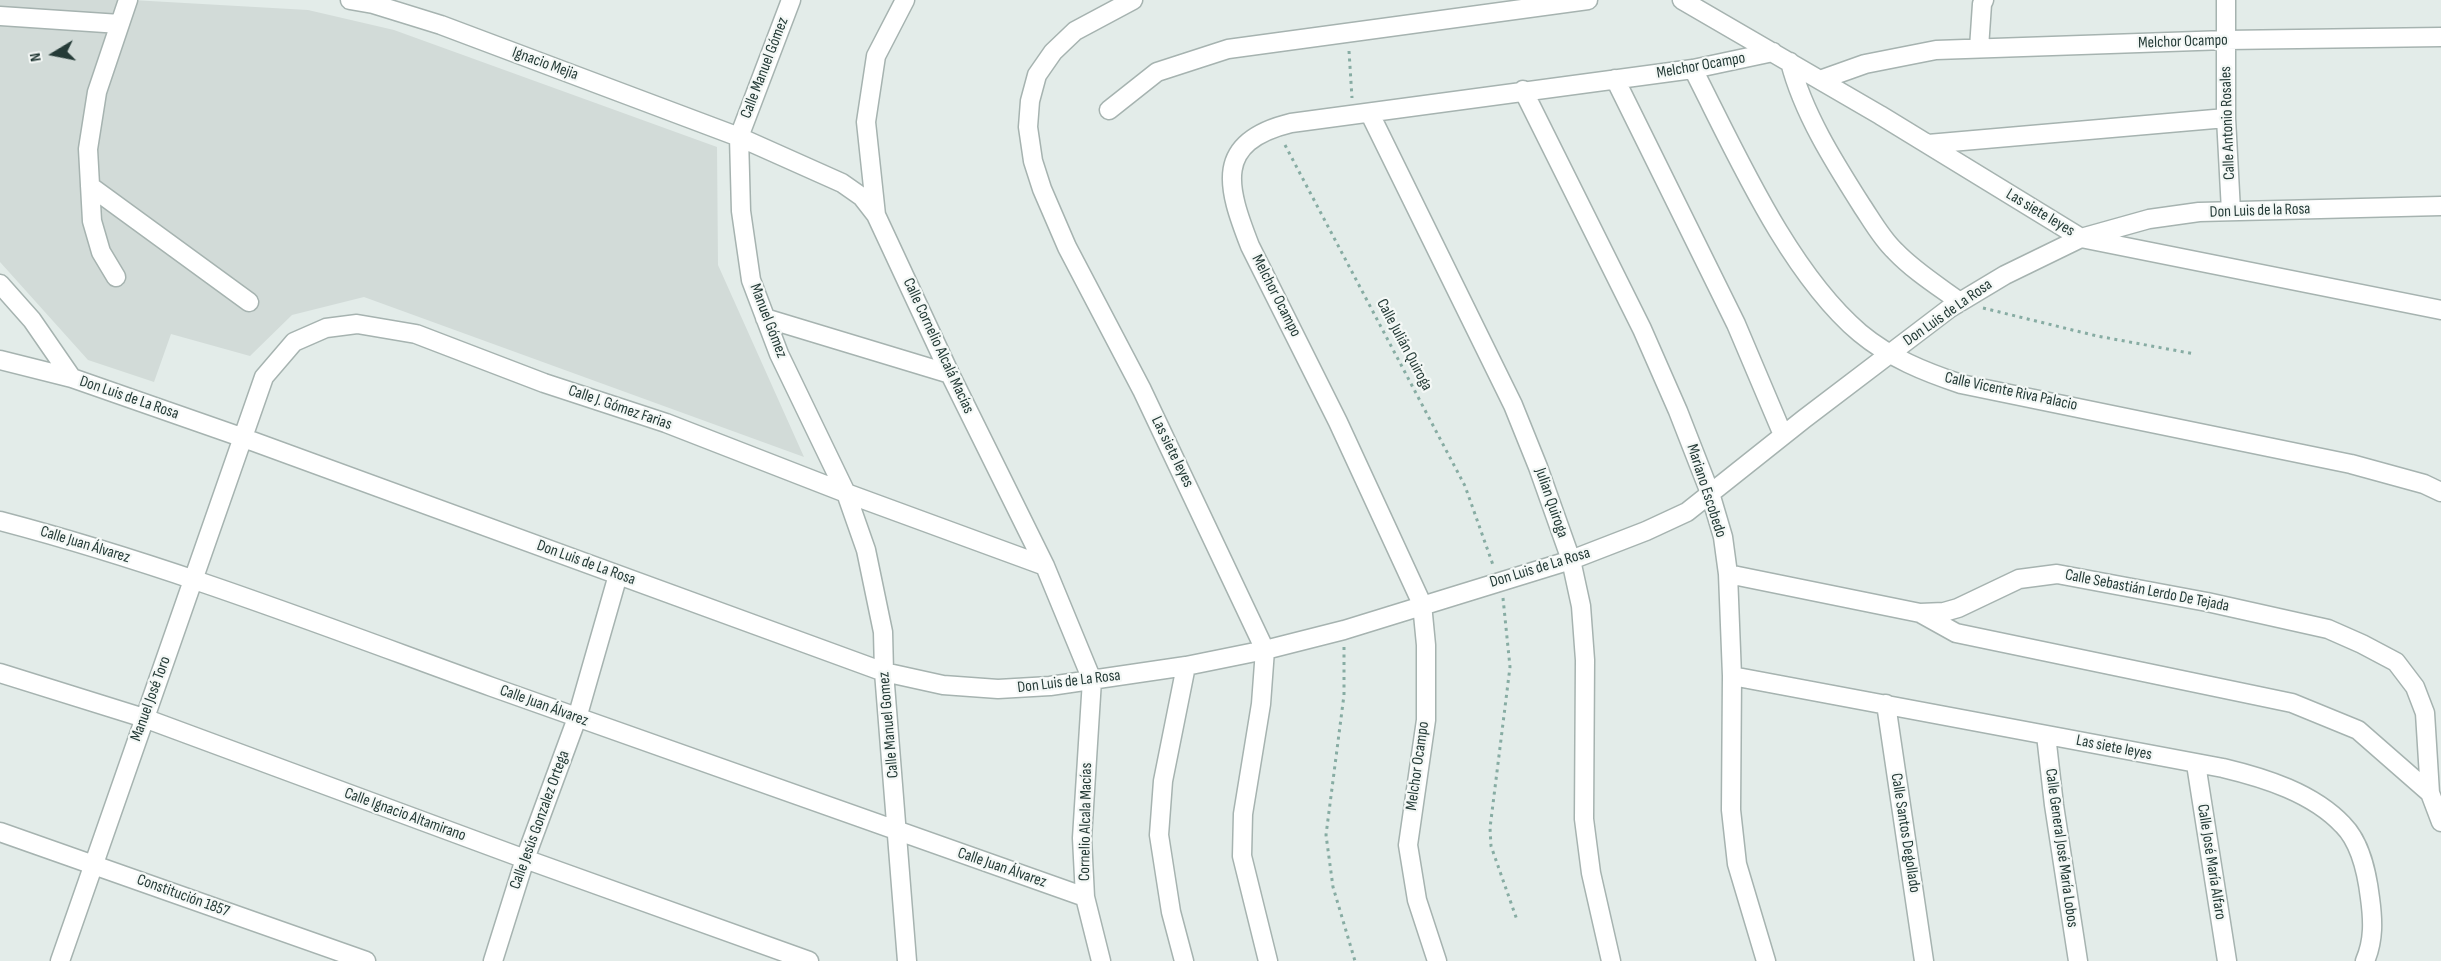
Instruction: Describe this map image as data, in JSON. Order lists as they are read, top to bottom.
{
  "streets": {
    "street": [
      "Melchor Ocampo",
      "Ignacio Mejia",
      "Calle Manuel Gómez",
      "Calle Antonio Rosales",
      "Don Luis de la Rosa",
      "Las siete leyes",
      "Don Luis de La Rosa",
      "Manuel Gómez",
      "Calle Cornelio Alcalá Macías",
      "Calle Vicente Riva Palacio",
      "Calle J. Gómez Farias",
      "Mariano Escobedo",
      "Julian Quiroga",
      "Calle Juan Álvarez",
      "Calle Sebastián Lerdo De Tejada",
      "Manuel José Toro",
      "Calle Manuel Gomez",
      "Calle Ignacio Altamirano",
      "Calle Jesús Gonzalez Ortega",
      "Cornelio Alcala Macías",
      "Calle Santos Degollado",
      "Calle General José María Lobos",
      "Calle José María Alfaro",
      "Constitución 1857"
    ],
    "path": ["Calle Julián Quiroga"]
  },
  "crossings": [
    ["Melchor Ocampo", "Calle Antonio Rosales"],
    ["Melchor Ocampo", "Las siete leyes"],
    ["Melchor Ocampo", "Don Luis de La Rosa"],
    ["Melchor Ocampo", "Calle Julián Quiroga"],
    ["Melchor Ocampo", "Calle Vicente Riva Palacio"],
    ["Melchor Ocampo", "Mariano Escobedo"],
    ["Melchor Ocampo", "Julian Quiroga"],
    ["Ignacio Mejia", "Calle Manuel Gómez"],
    ["Ignacio Mejia", "Manuel Gómez"],
    ["Ignacio Mejia", "Calle Cornelio Alcalá Macías"],
    ["Calle Manuel Gómez", "Manuel Gómez"],
    ["Calle Antonio Rosales", "Don Luis de la Rosa"],
    ["Don Luis de la Rosa", "Las siete leyes"],
    ["Don Luis de la Rosa", "Don Luis de La Rosa"],
    ["Las siete leyes", "Don Luis de La Rosa"],
    ["Las siete leyes", "Mariano Escobedo"],
    ["Las siete leyes", "Calle Santos Degollado"],
    ["Las siete leyes", "Calle General José María Lobos"],
    ["Las siete leyes", "Calle José María Alfaro"],
    ["Don Luis de La Rosa", "Calle Julián Quiroga"],
    ["Don Luis de La Rosa", "Calle Cornelio Alcalá Macías"],
    ["Don Luis de La Rosa", "Calle Vicente Riva Palacio"],
    ["Don Luis de La Rosa", "Calle J. Gómez Farias"],
    ["Don Luis de La Rosa", "Mariano Escobedo"],
    ["Don Luis de La Rosa", "Julian Quiroga"],
    ["Don Luis de La Rosa", "Manuel José Toro"],
    ["Don Luis de La Rosa", "Calle Manuel Gomez"],
    ["Don Luis de La Rosa", "Calle Jesús Gonzalez Ortega"],
    ["Don Luis de La Rosa", "Cornelio Alcala Macías"],
    ["Manuel Gómez", "Calle J. Gómez Farias"],
    ["Manuel Gómez", "Calle Manuel Gomez"],
    ["Calle Cornelio Alcalá Macías", "Calle J. Gómez Farias"],
    ["Calle Cornelio Alcalá Macías", "Cornelio Alcala Macías"],
    ["Calle J. Gómez Farias", "Manuel José Toro"],
    ["Calle J. Gómez Farias", "Calle Manuel Gomez"],
    ["Mariano Escobedo", "Calle Sebastián Lerdo De Tejada"],
    ["Calle Juan Álvarez", "Manuel José Toro"],
    ["Calle Juan Álvarez", "Calle Manuel Gomez"],
    ["Calle Juan Álvarez", "Calle Jesús Gonzalez Ortega"],
    ["Calle Juan Álvarez", "Cornelio Alcala Macías"],
    ["Manuel José Toro", "Calle Ignacio Altamirano"],
    ["Manuel José Toro", "Constitución 1857"],
    ["Calle Ignacio Altamirano", "Calle Jesús Gonzalez Ortega"]
  ],
  "north": "left"
}
